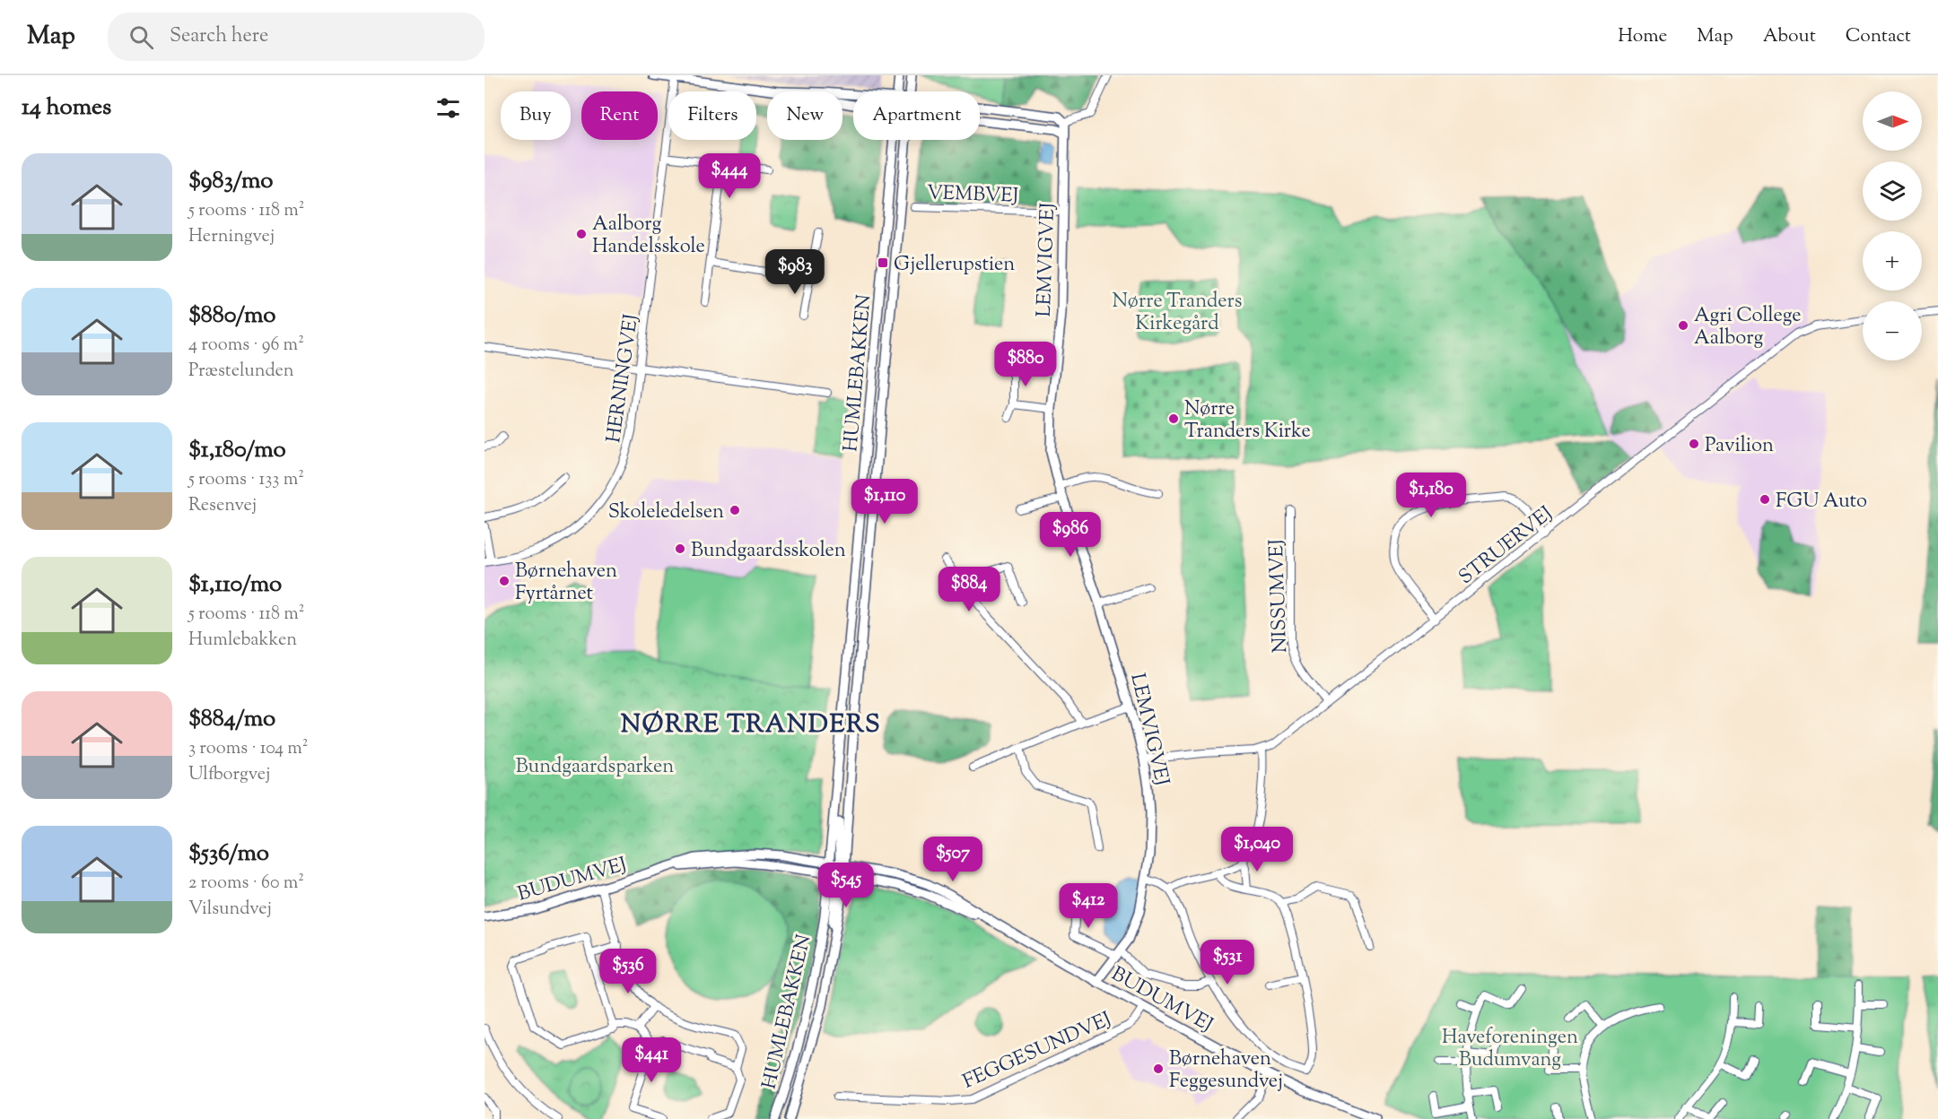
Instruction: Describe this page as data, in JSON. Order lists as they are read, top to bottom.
{
  "streets": {
    "street": [
      "VEMBVEJ",
      "LEMVIGVEJ",
      "HUMLEBAKKEN",
      "HERNINGVEJ",
      "STRUERVEJ",
      "NISSUMVEJ",
      "BUDUMVEJ",
      "FEGGESUNDVEJ"
    ]
  },
  "crossings": [
    ["VEMBVEJ", "LEMVIGVEJ"],
    ["LEMVIGVEJ", "STRUERVEJ"],
    ["LEMVIGVEJ", "BUDUMVEJ"],
    ["HUMLEBAKKEN", "BUDUMVEJ"],
    ["STRUERVEJ", "NISSUMVEJ"],
    ["BUDUMVEJ", "FEGGESUNDVEJ"]
  ],
  "districts": ["NØRRE TRANDERS"],
  "parks": ["Nørre Tranders Kirkegård", "Bundgaardsparken", "Haveforeningen Budumvang"],
  "places": {
    "other": [
      "Aalborg Handelsskole",
      "Agri College Aalborg",
      "Nørre Tranders Kirke",
      "Pavilion",
      "FGU Auto",
      "Skoleledelsen",
      "Bundgaardsskolen",
      "Børnehaven Fyrtårnet",
      "Børnehaven Feggesundvej"
    ],
    "transit": ["Gjellerupstien"]
  },
  "north": "right",
  "page": {
    "header": "Map",
    "search": "Search here",
    "nav": [
      "Home",
      "Map",
      "About",
      "Contact"
    ],
    "heading": "14 homes",
    "map_buttons": ["+", "−"],
    "chip": [
      "Buy",
      "Rent",
      "Filters",
      "New",
      "Apartment"
    ],
    "list": [
      {
        "name": "$983/mo",
        "note": "5 rooms · 118 m² · Herningvej"
      },
      {
        "name": "$880/mo",
        "note": "4 rooms · 96 m² · Præstelunden"
      },
      {
        "name": "$1,180/mo",
        "note": "5 rooms · 133 m² · Resenvej"
      },
      {
        "name": "$1,110/mo",
        "note": "5 rooms · 118 m² · Humlebakken"
      },
      {
        "name": "$884/mo",
        "note": "3 rooms · 104 m² · Ulfborgvej"
      },
      {
        "name": "$536/mo",
        "note": "2 rooms · 60 m² · Vilsundvej"
      }
    ],
    "price": [
      "$444",
      "$983",
      "$880",
      "$1,180",
      "$1,110",
      "$986",
      "$884",
      "$1,040",
      "$507",
      "$545",
      "$412",
      "$531",
      "$536",
      "$441"
    ]
  }
}
